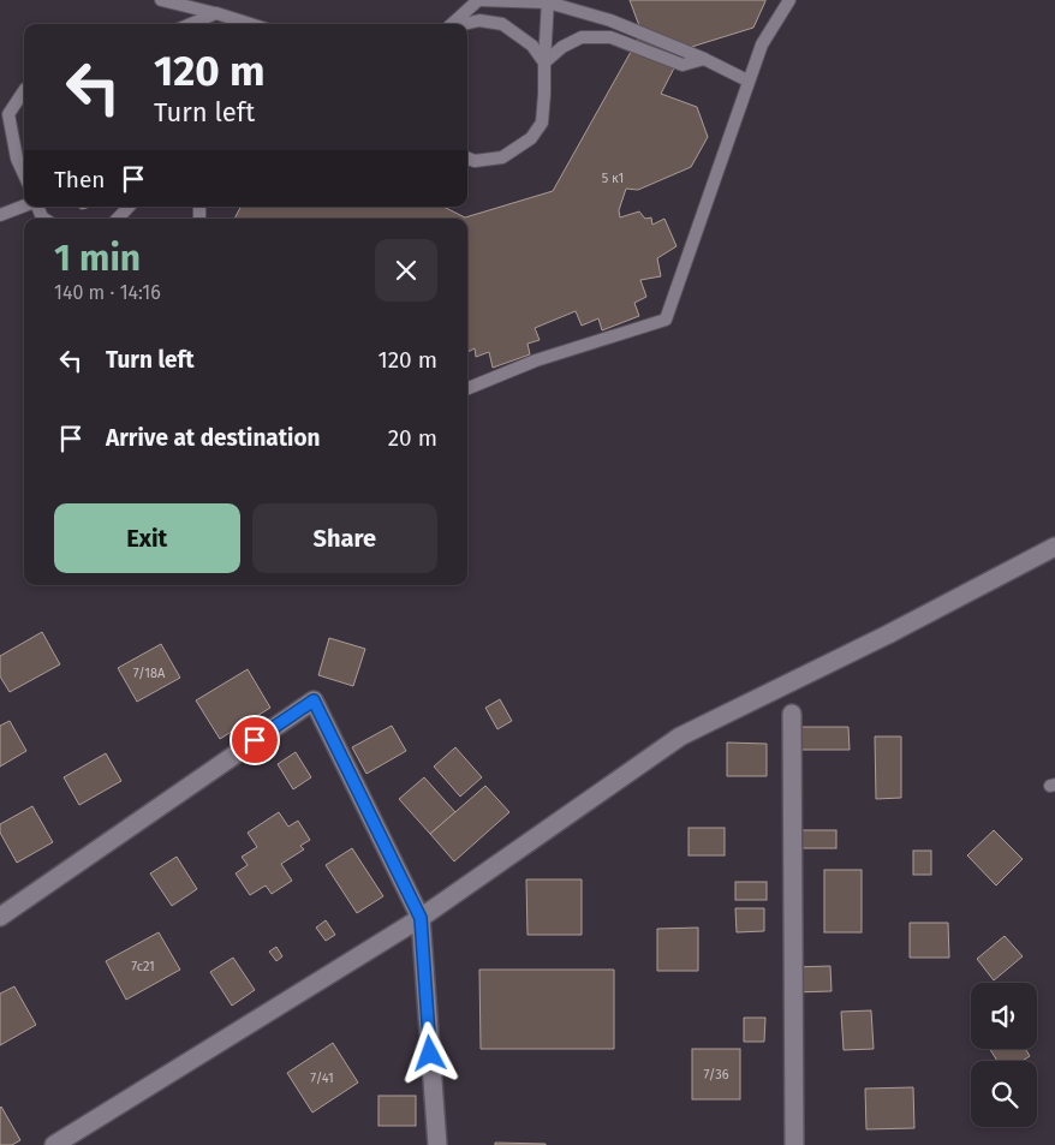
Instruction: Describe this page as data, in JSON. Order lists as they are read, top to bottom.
{
  "house_numbers": [
    "5 к1",
    "7/18А",
    "7с21",
    "7/36",
    "7/41"
  ],
  "page": {
    "turn": ["120 m", "Turn left"],
    "then": "Then",
    "heading": ["1 min", "140 m · 14:16"],
    "list": [
      {
        "name": "Turn left",
        "value": "120 m"
      },
      {
        "name": "Arrive at destination",
        "value": "20 m"
      }
    ],
    "buttons": ["Exit", "Share"]
  }
}
